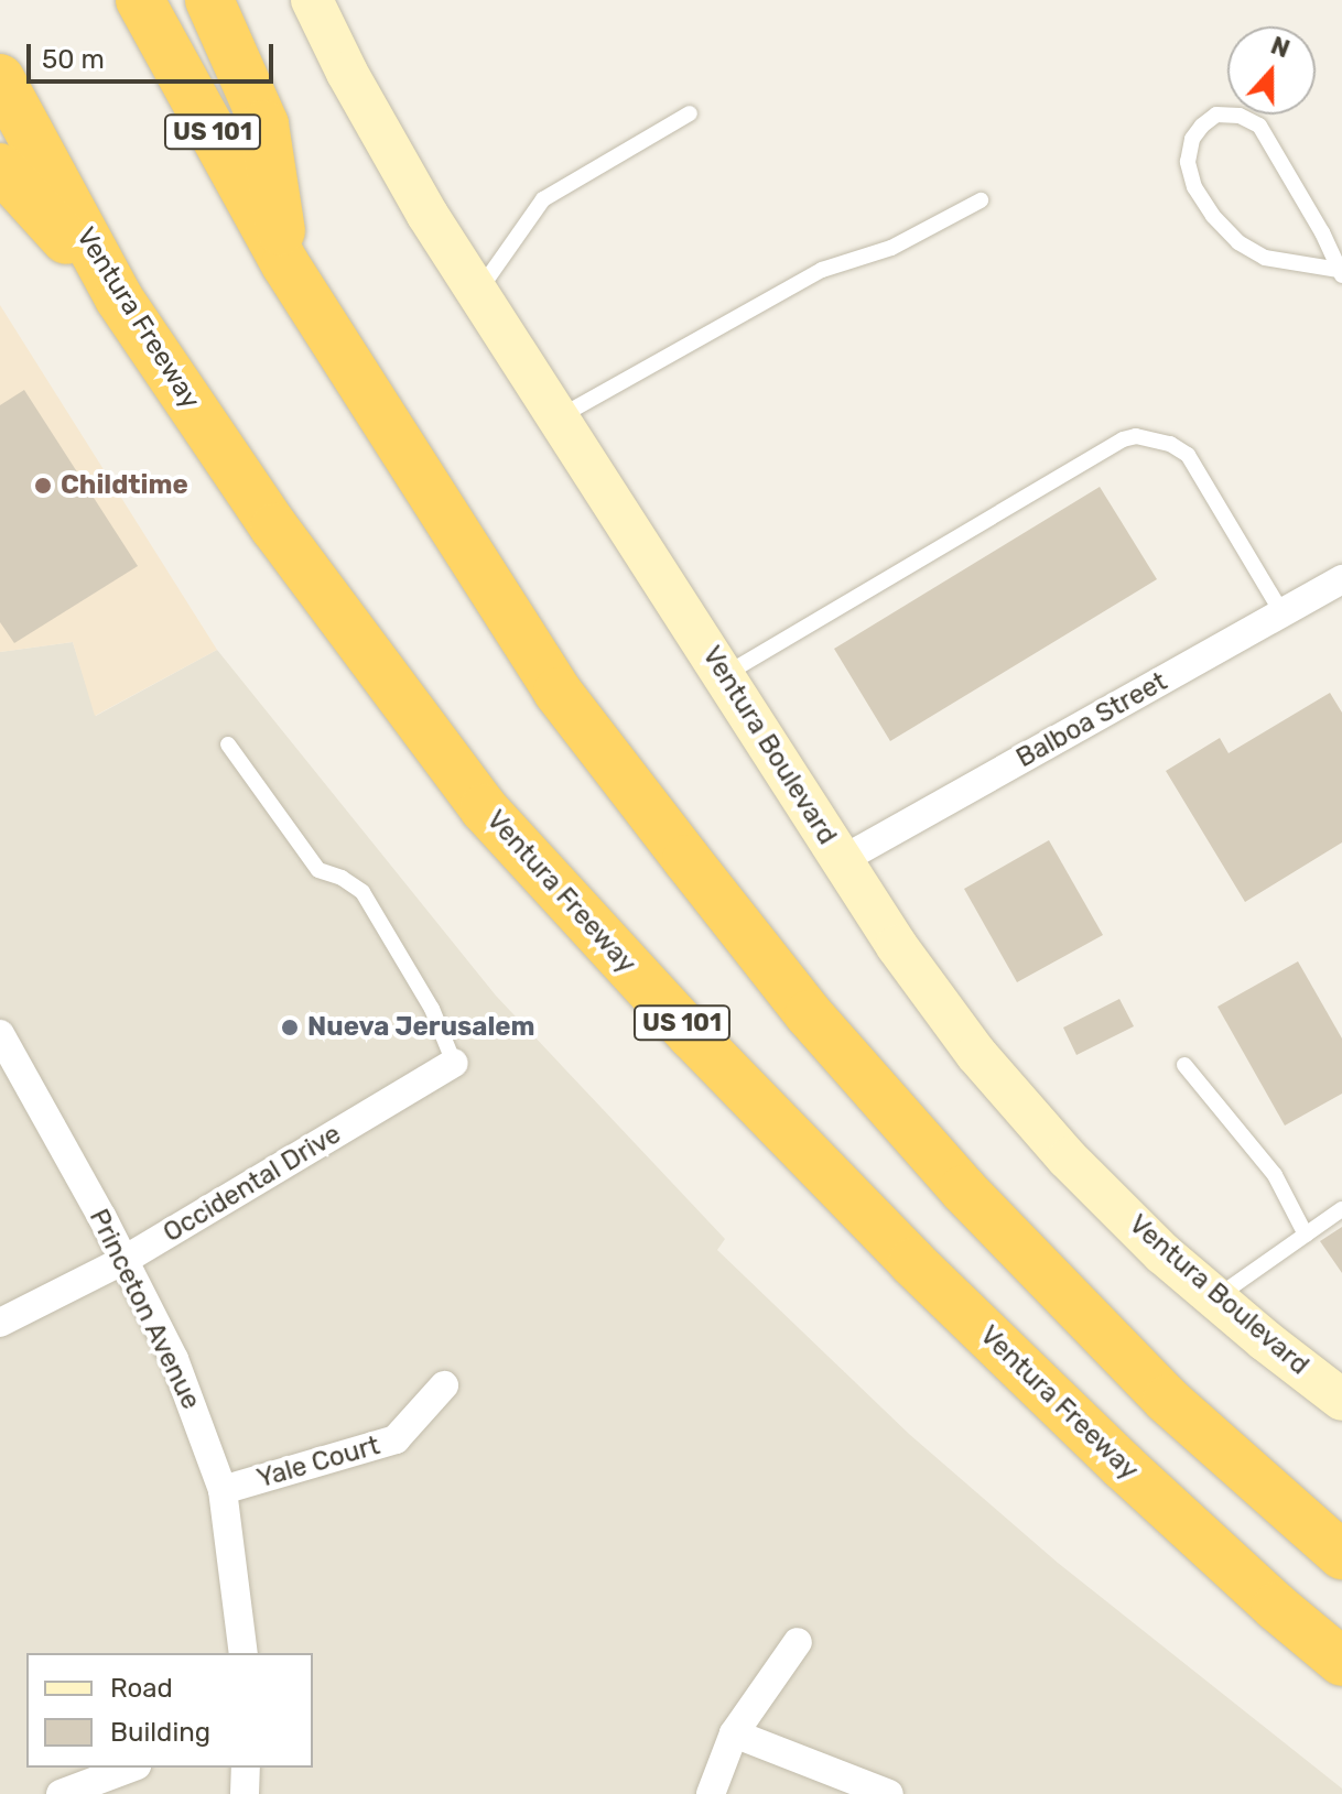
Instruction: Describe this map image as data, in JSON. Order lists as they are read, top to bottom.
{
  "streets": {
    "highway": ["US 101", "Ventura Freeway"],
    "street": [
      "Balboa Street",
      "Ventura Boulevard",
      "Occidental Drive",
      "Princeton Avenue",
      "Yale Court"
    ]
  },
  "crossings": [
    ["Balboa Street", "Ventura Boulevard"],
    ["Occidental Drive", "Princeton Avenue"],
    ["Princeton Avenue", "Yale Court"]
  ],
  "places": ["Childtime", "Nueva Jerusalem"],
  "legend": ["Road", "Building"],
  "scale_bar": "50 m",
  "north": "top"
}
